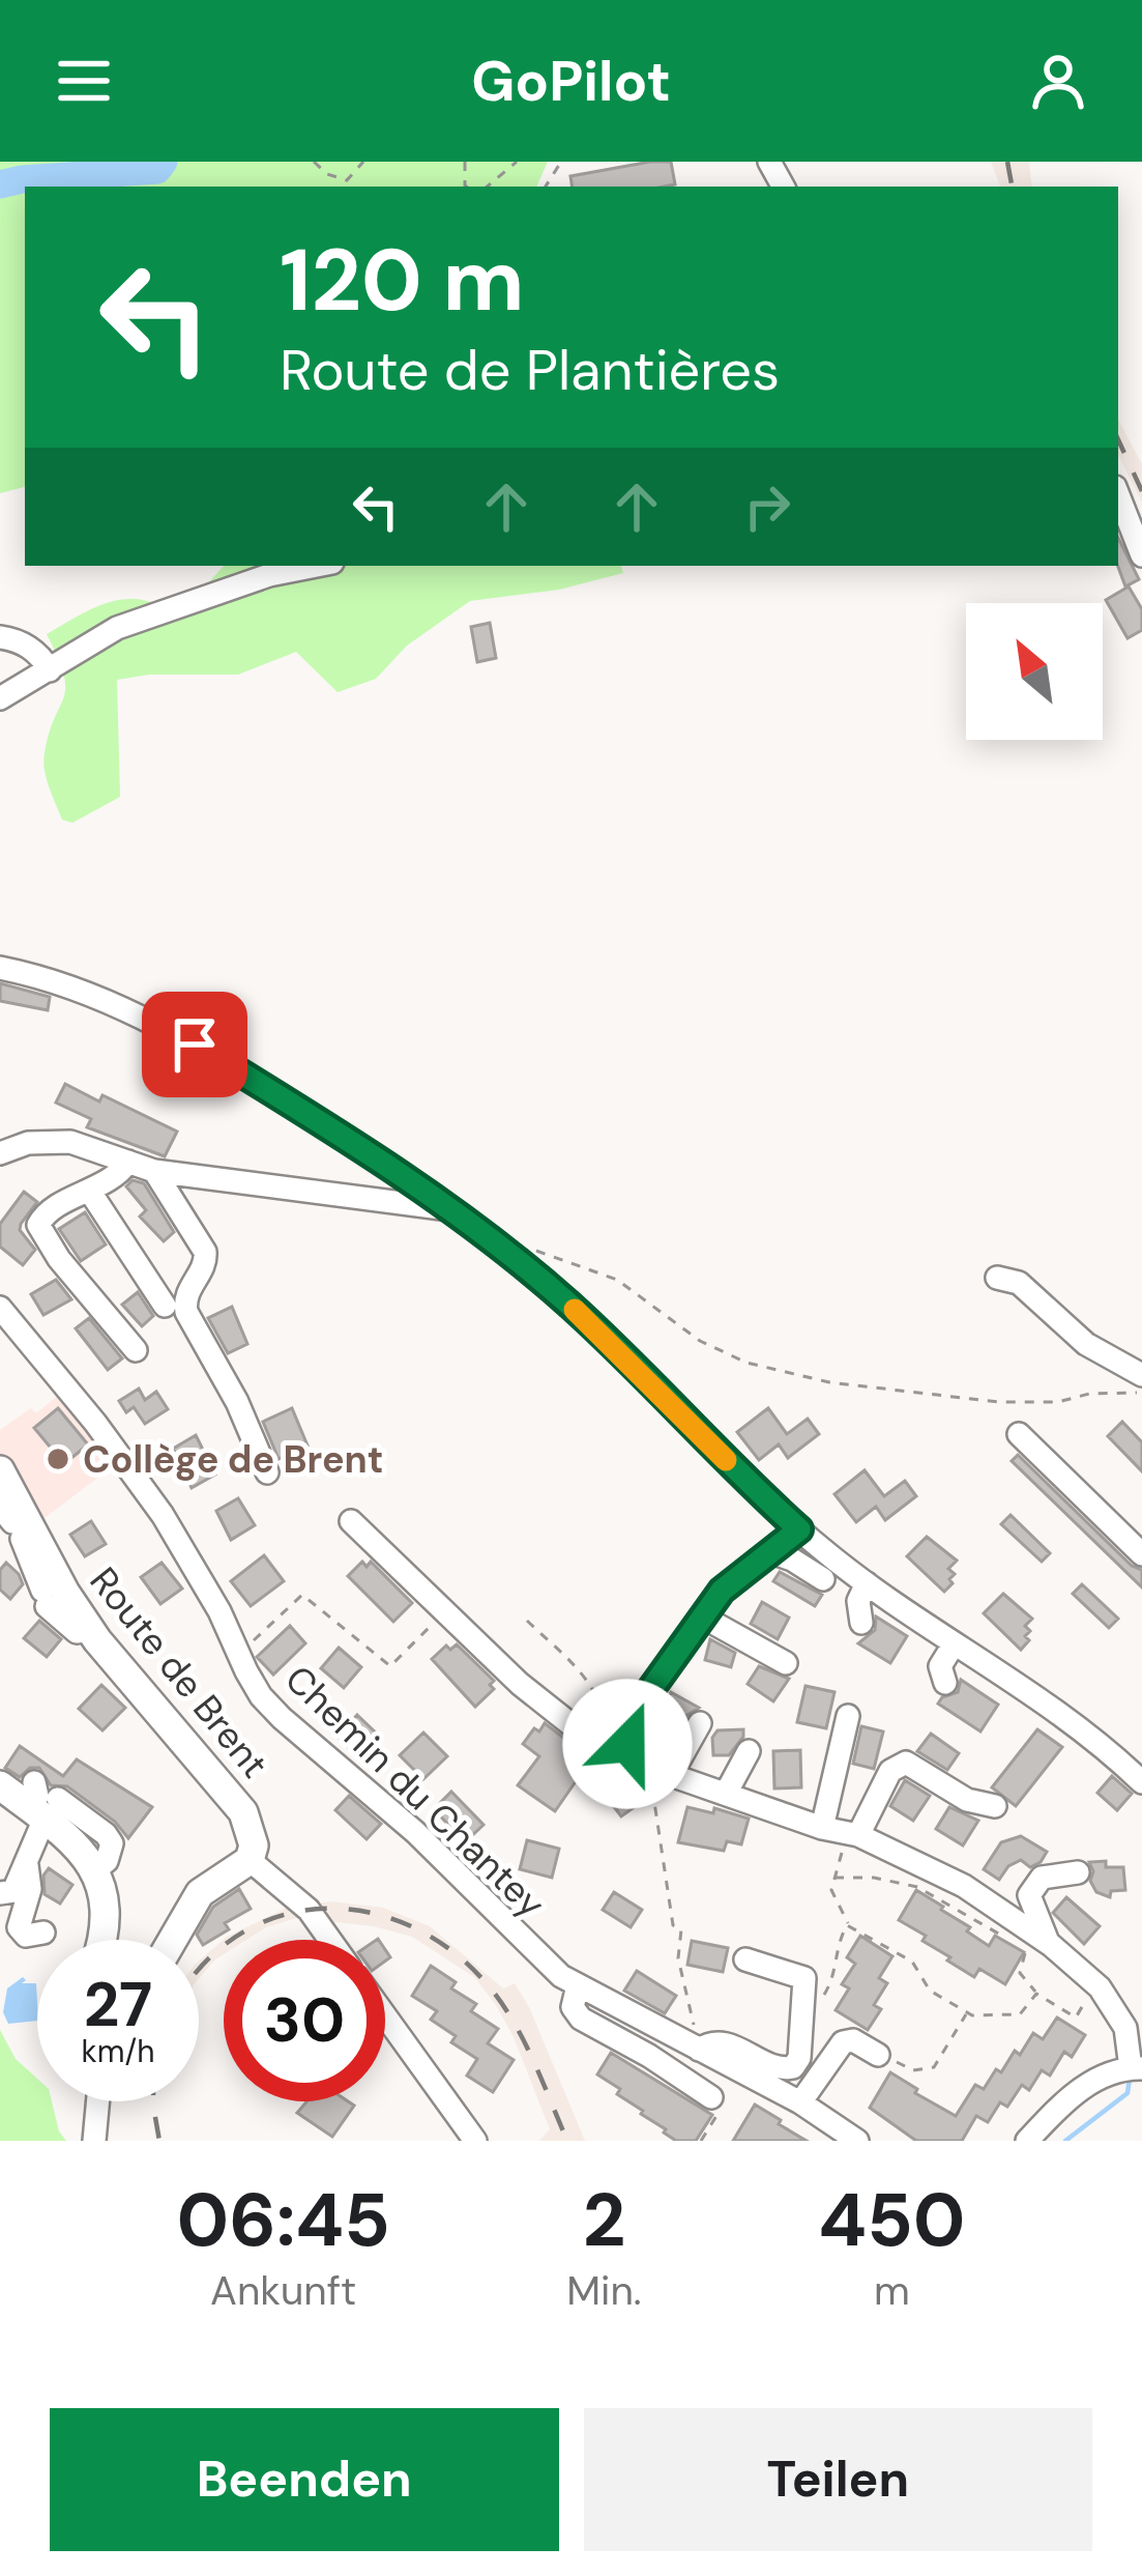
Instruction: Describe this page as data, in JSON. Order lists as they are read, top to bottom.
{
  "streets": {
    "main road": ["Route de Brent"],
    "street": ["Chemin du Chantey"]
  },
  "places": ["Collège de Brent"],
  "north": "top left",
  "page": {
    "header": "GoPilot",
    "turn": ["120 m", "Route de Plantières"],
    "speed": "27 km/h",
    "limit": "30",
    "eta": [
      "06:45",
      "Ankunft",
      "2",
      "Min.",
      "450",
      "m"
    ],
    "buttons": ["Beenden", "Teilen"]
  }
}
